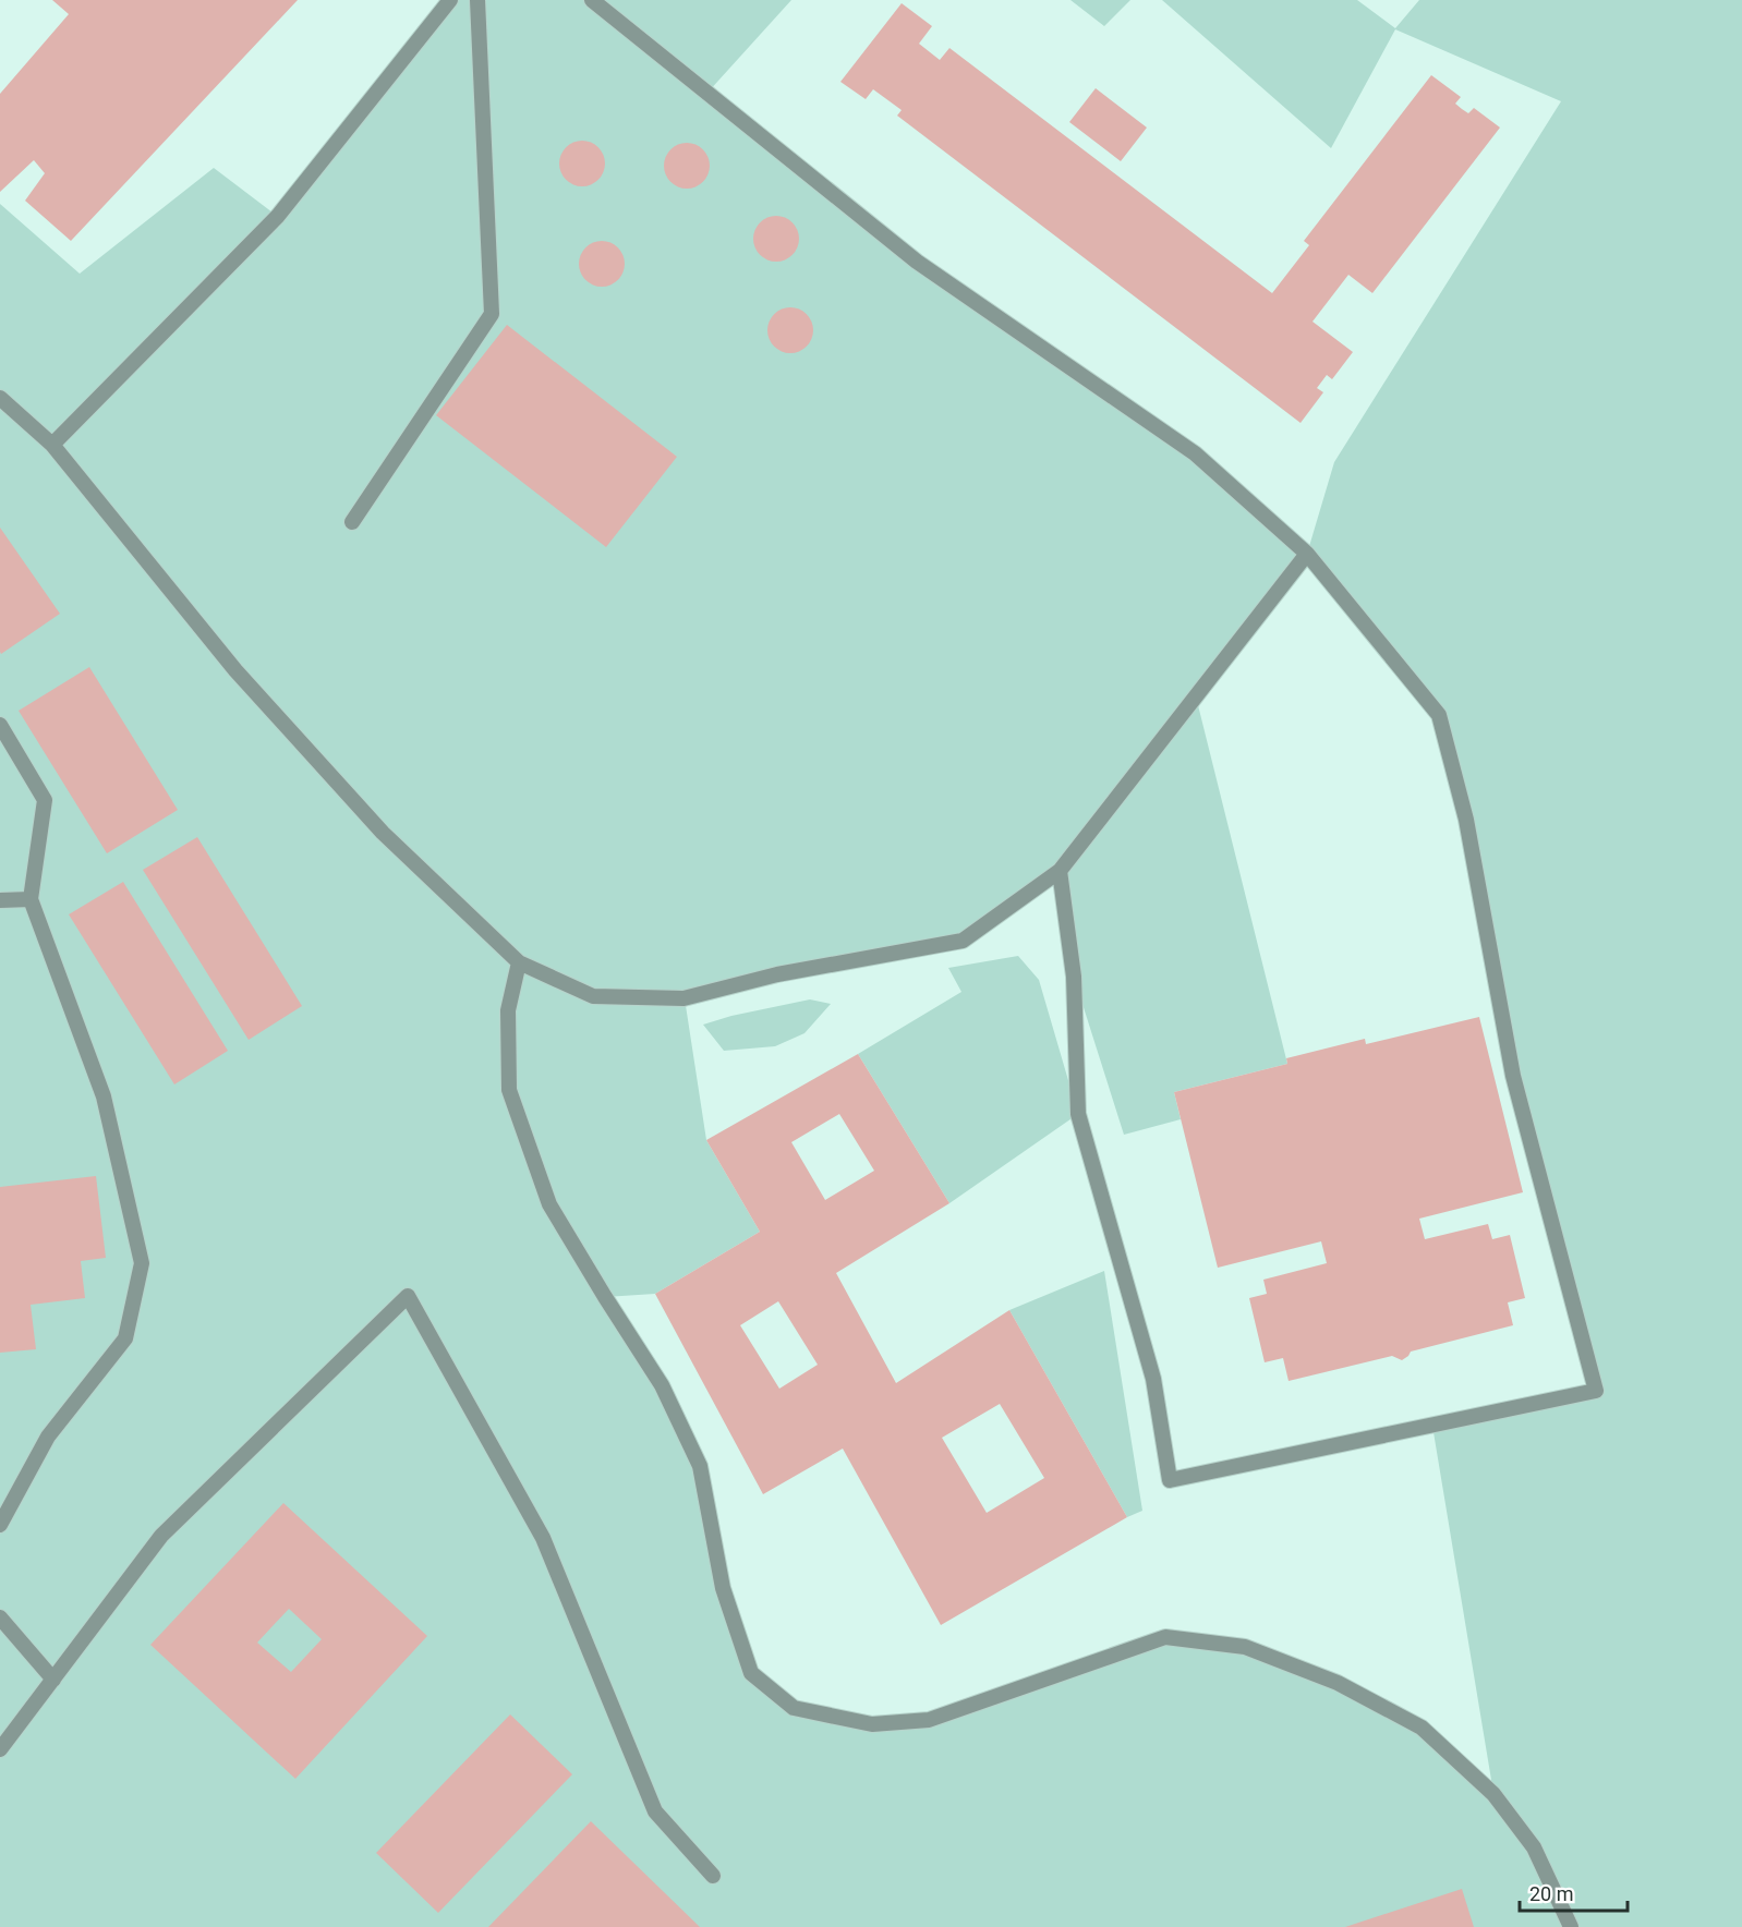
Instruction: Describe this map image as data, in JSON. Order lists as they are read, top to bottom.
{
  "scale_bar": "20 m"
}
